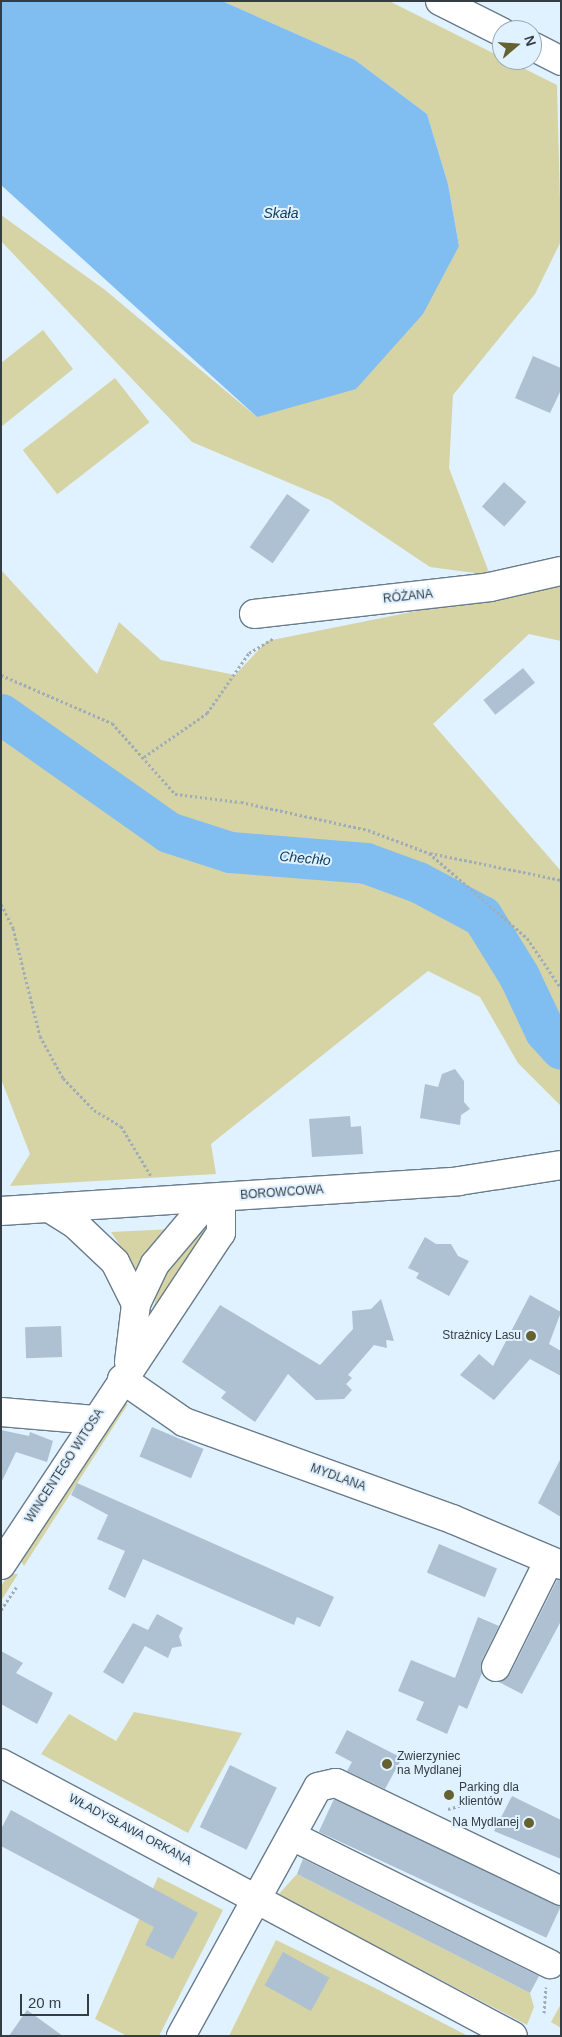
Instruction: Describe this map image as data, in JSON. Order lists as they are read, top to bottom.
{
  "streets": {
    "street": [
      "RÓŻANA",
      "BOROWCOWA",
      "WINCENTEGO WITOSA",
      "MYDLANA",
      "WŁADYSŁAWA ORKANA"
    ]
  },
  "crossings": [
    ["BOROWCOWA", "WINCENTEGO WITOSA"],
    ["WINCENTEGO WITOSA", "MYDLANA"]
  ],
  "water": ["Skała", "Chechło"],
  "places": [
    "Strażnicy Lasu",
    "Zwierzyniec na Mydlanej",
    "Parking dla klientów",
    "Na Mydlanej"
  ],
  "scale_bar": "20 m",
  "north": "right"
}
